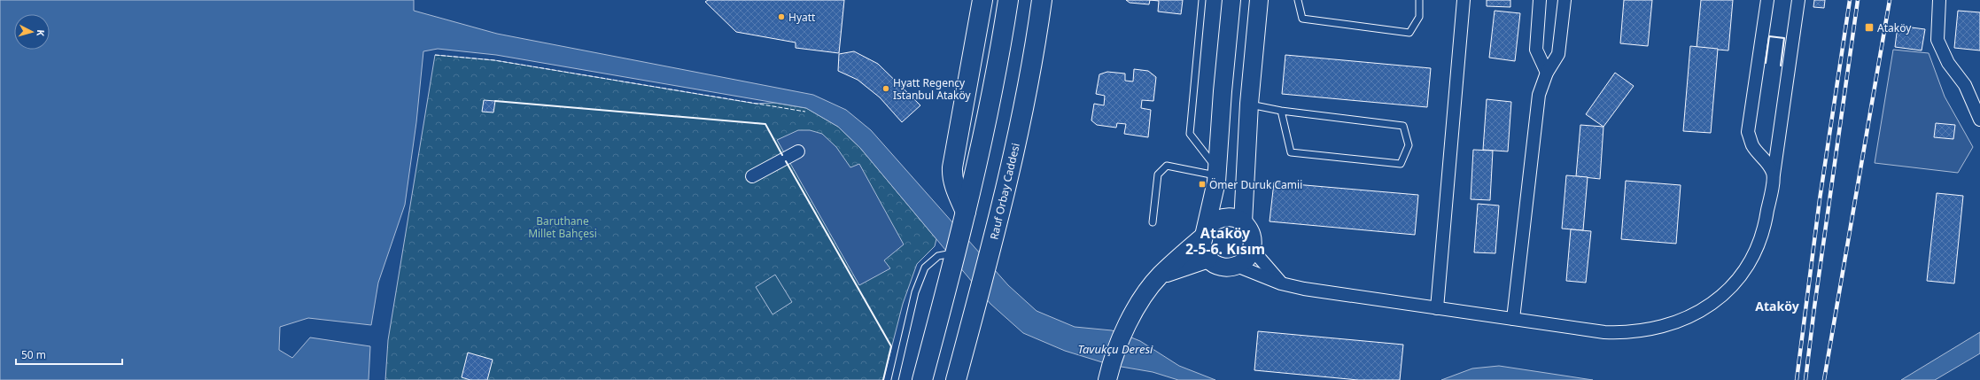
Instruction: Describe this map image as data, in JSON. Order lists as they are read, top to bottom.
{
  "streets": {
    "highway": ["Rauf Orbay Caddesi"]
  },
  "districts": ["Ataköy 2-5-6. Kısım", "Ataköy"],
  "water": ["Tavukçu Deresi"],
  "parks": ["Baruthane Millet Bahçesi"],
  "places": {
    "other": ["Hyatt", "Hyatt Regency Istanbul Ataköy"],
    "transit": ["Ataköy", "Ömer Duruk Camii"]
  },
  "scale_bar": "50 m",
  "north": "right"
}
